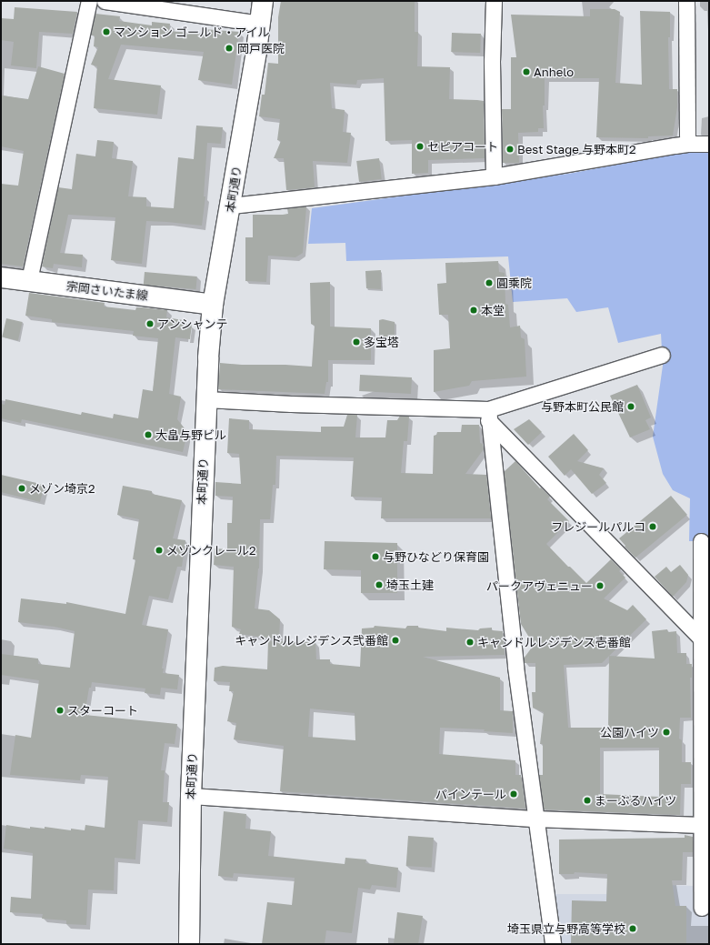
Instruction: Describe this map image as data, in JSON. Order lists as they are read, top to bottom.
{
  "streets": {
    "main road": ["本町通り", "宗岡さいたま線"]
  },
  "crossings": [
    ["本町通り", "宗岡さいたま線"]
  ],
  "places": [
    "マンション ゴールド・アイル",
    "岡戸医院",
    "Anhelo",
    "セピアコート",
    "Best Stage 与野本町2",
    "圓乘院",
    "本堂",
    "アンシャンテ",
    "多宝塔",
    "与野本町公民館",
    "大畠与野ビル",
    "メゾン埼京2",
    "フレジールパルコ",
    "メゾンクレール2",
    "与野ひなどり保育園",
    "埼玉土建",
    "パークアヴェニュー",
    "キャンドルレジデンス弐番館",
    "キャンドルレジデンス壱番館",
    "スターコート",
    "公園ハイツ",
    "パインテール",
    "まーぶるハイツ",
    "埼玉県立与野高等学校"
  ]
}
